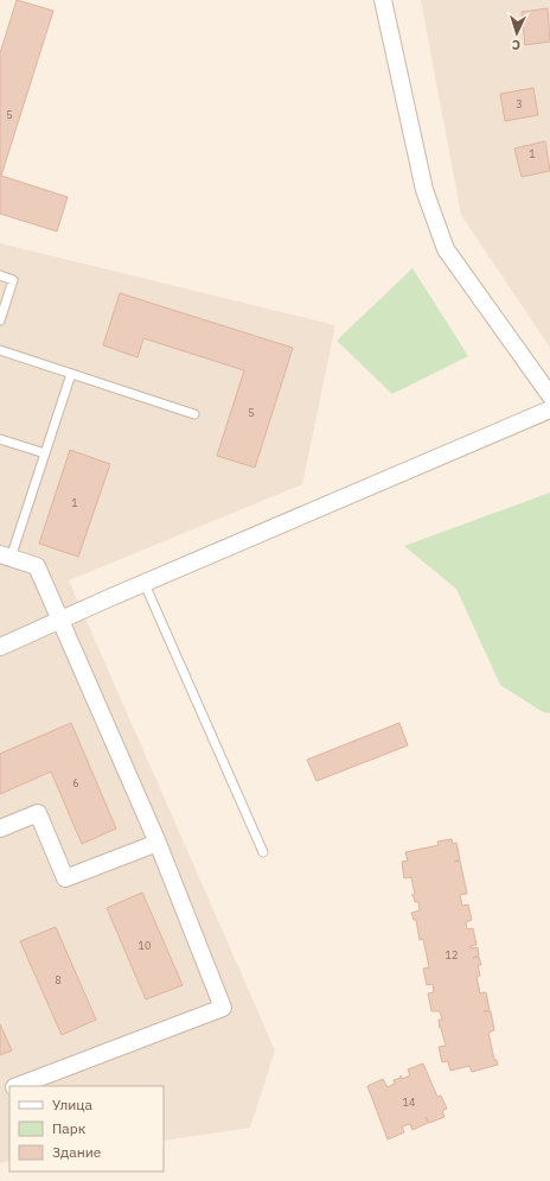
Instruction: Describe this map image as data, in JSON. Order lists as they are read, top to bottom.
{
  "house_numbers": [
    "3",
    "5",
    "1",
    "5",
    "1",
    "6",
    "10",
    "12",
    "8",
    "14"
  ],
  "legend": ["Улица", "Парк", "Здание"],
  "north": "bottom"
}
